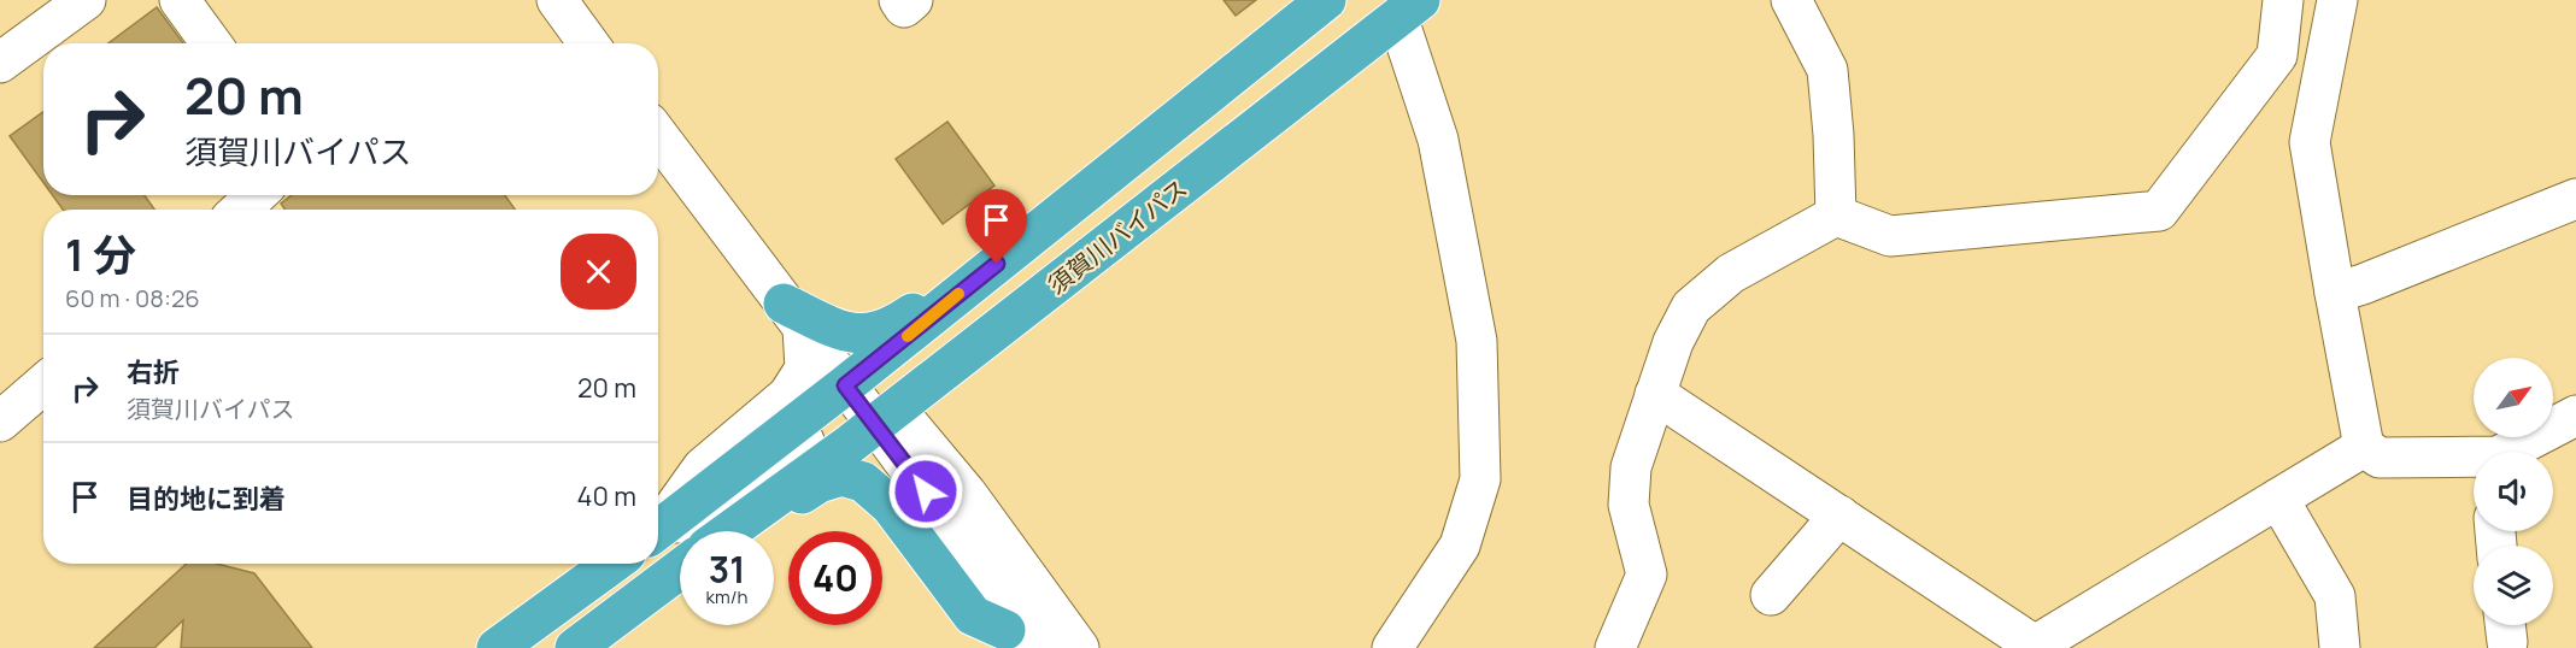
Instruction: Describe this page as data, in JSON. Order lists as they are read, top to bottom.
{
  "streets": {
    "highway": ["須賀川バイパス"]
  },
  "north": "top right",
  "page": {
    "turn": ["20 m", "須賀川バイパス"],
    "heading": ["1 分", "60 m · 08:26"],
    "list": [
      {
        "name": "右折",
        "note": "須賀川バイパス",
        "value": "20 m"
      },
      {
        "name": "目的地に到着",
        "value": "40 m"
      }
    ],
    "speed": "31 km/h",
    "limit": "40"
  }
}
